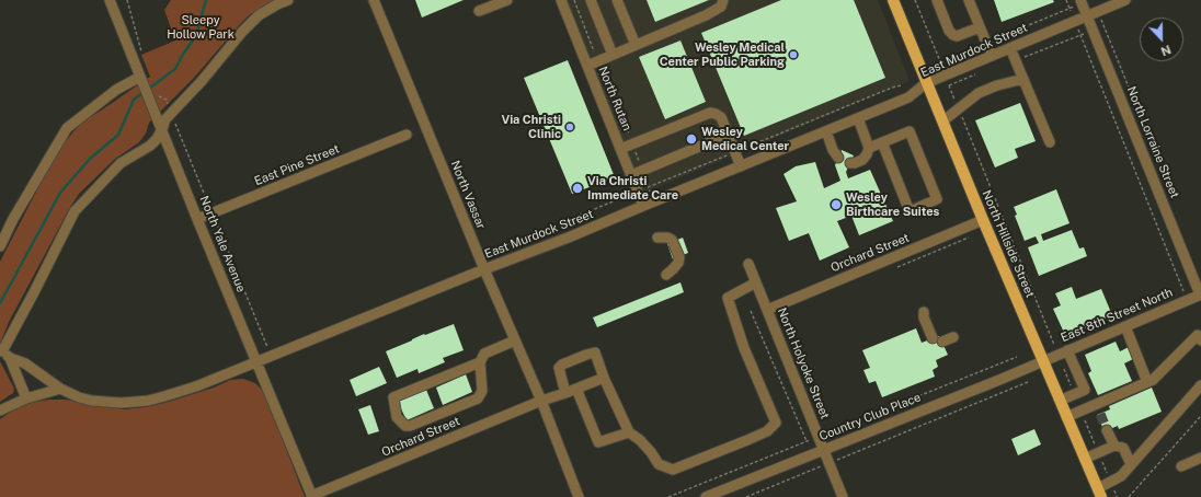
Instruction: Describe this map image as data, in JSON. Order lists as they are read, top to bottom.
{
  "streets": {
    "main road": ["North Hillside Street"],
    "street": [
      "East Murdock Street",
      "North Rutan",
      "North Lorraine Street",
      "East Pine Street",
      "North Vassar",
      "North Yale Avenue",
      "Orchard Street",
      "East 8th Street North",
      "North Holyoke Street",
      "Country Club Place"
    ]
  },
  "crossings": [
    ["East Murdock Street", "North Rutan"],
    ["East Murdock Street", "North Lorraine Street"],
    ["East Murdock Street", "North Vassar"],
    ["East Murdock Street", "North Yale Avenue"],
    ["East Murdock Street", "North Hillside Street"],
    ["North Lorraine Street", "East 8th Street North"],
    ["East Pine Street", "North Yale Avenue"],
    ["North Vassar", "Orchard Street"],
    ["North Yale Avenue", "Orchard Street"],
    ["North Hillside Street", "Orchard Street"],
    ["North Hillside Street", "East 8th Street North"],
    ["North Hillside Street", "Country Club Place"],
    ["Orchard Street", "North Holyoke Street"],
    ["East 8th Street North", "Country Club Place"],
    ["North Holyoke Street", "Country Club Place"]
  ],
  "parks": ["Sleepy Hollow Park"],
  "places": [
    "Wesley Medical Center Public Parking",
    "Via Christi Clinic",
    "Wesley Medical Center",
    "Via Christi Immediate Care",
    "Wesley Birthcare Suites"
  ],
  "north": "bottom"
}
